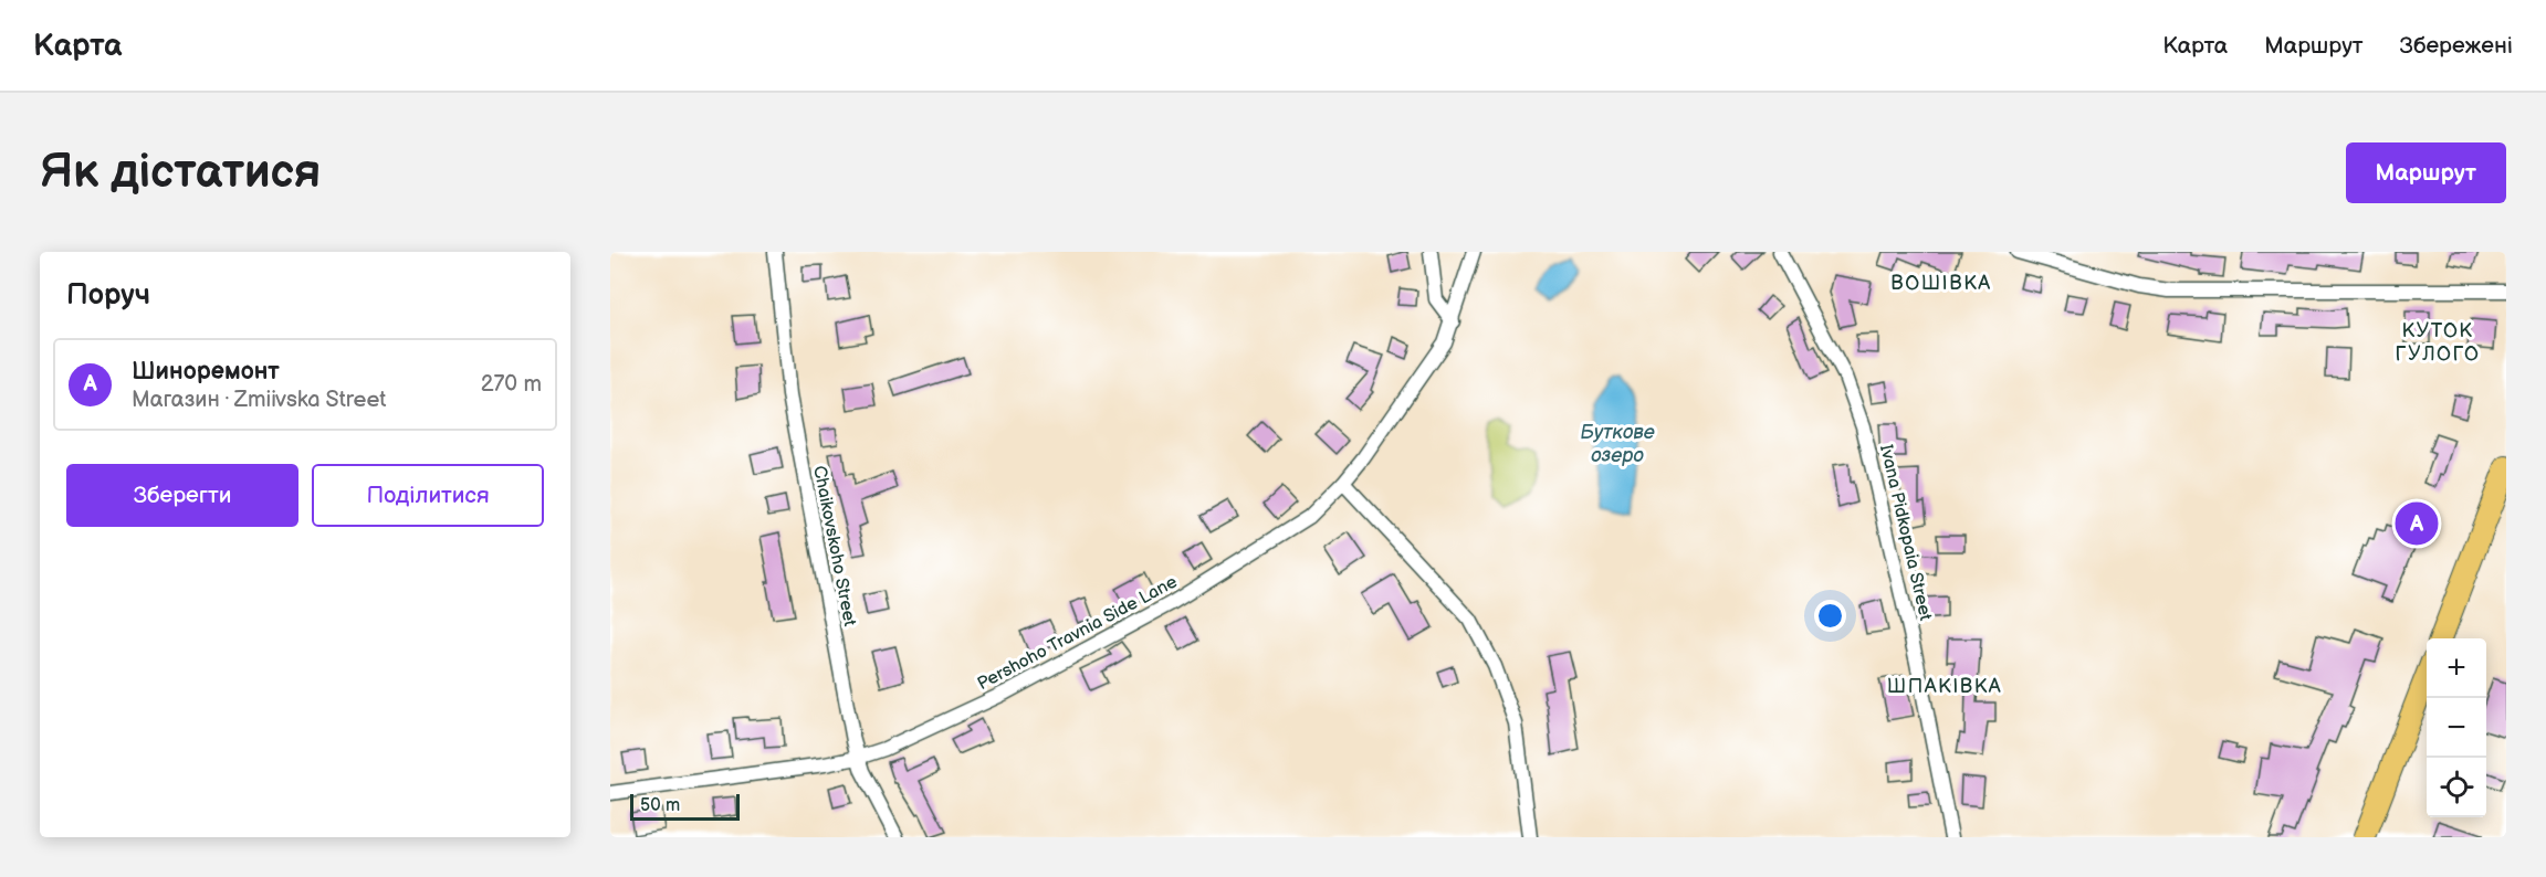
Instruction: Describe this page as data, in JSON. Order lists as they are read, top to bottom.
{
  "streets": {
    "street": ["Ivana Pidkopaia Street", "Chaikovskoho Street", "Pershoho Travnia Side Lane"]
  },
  "crossings": [
    ["Chaikovskoho Street", "Pershoho Travnia Side Lane"]
  ],
  "districts": ["ВОШІВКА", "КУТОК ГУЛОГО", "ШПАКІВКА"],
  "water": ["Буткове озеро"],
  "scale_bar": "50 m",
  "page": {
    "header": "Карта",
    "nav": ["Карта", "Маршрут", "Збережені"],
    "buttons": [
      "Маршрут",
      ["Зберегти", "Поділитися"]
    ],
    "title": "Як дістатися",
    "heading": "Поруч",
    "list": [
      {
        "mark": "A",
        "name": "Шиноремонт",
        "note": "Магазин · Zmiivska Street",
        "value": "270 m"
      }
    ],
    "pins": "A",
    "map_buttons": ["+", "−"],
    "scale": "50 m"
  }
}
